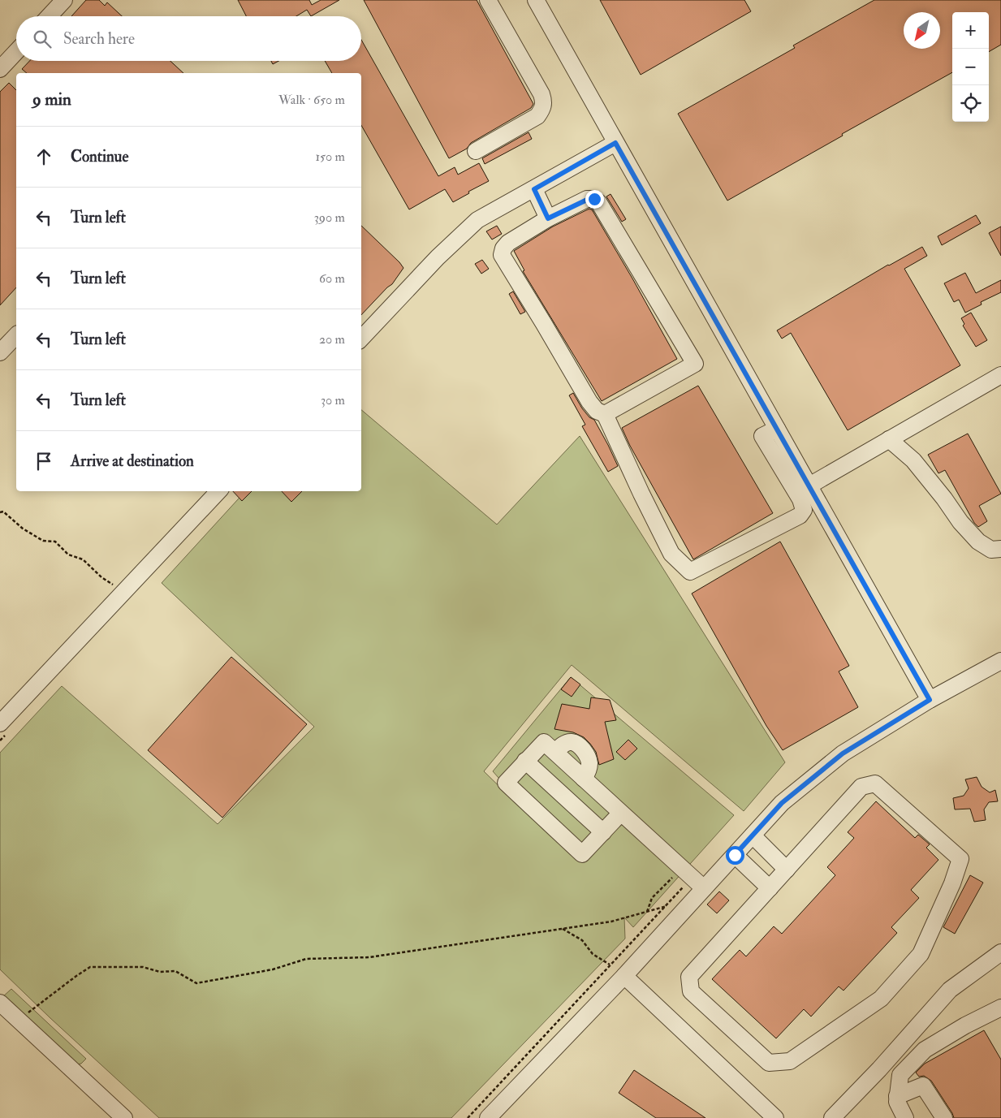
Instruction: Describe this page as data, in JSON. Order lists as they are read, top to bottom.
{
  "north": "bottom left",
  "page": {
    "map_buttons": ["+", "−"],
    "search": "Search here",
    "heading": ["9 min", "Walk · 650 m"],
    "list": [
      ["Continue", "150 m"],
      ["Turn left", "390 m"],
      ["Turn left", "60 m"],
      ["Turn left", "20 m"],
      ["Turn left", "30 m"],
      "Arrive at destination"
    ]
  }
}
